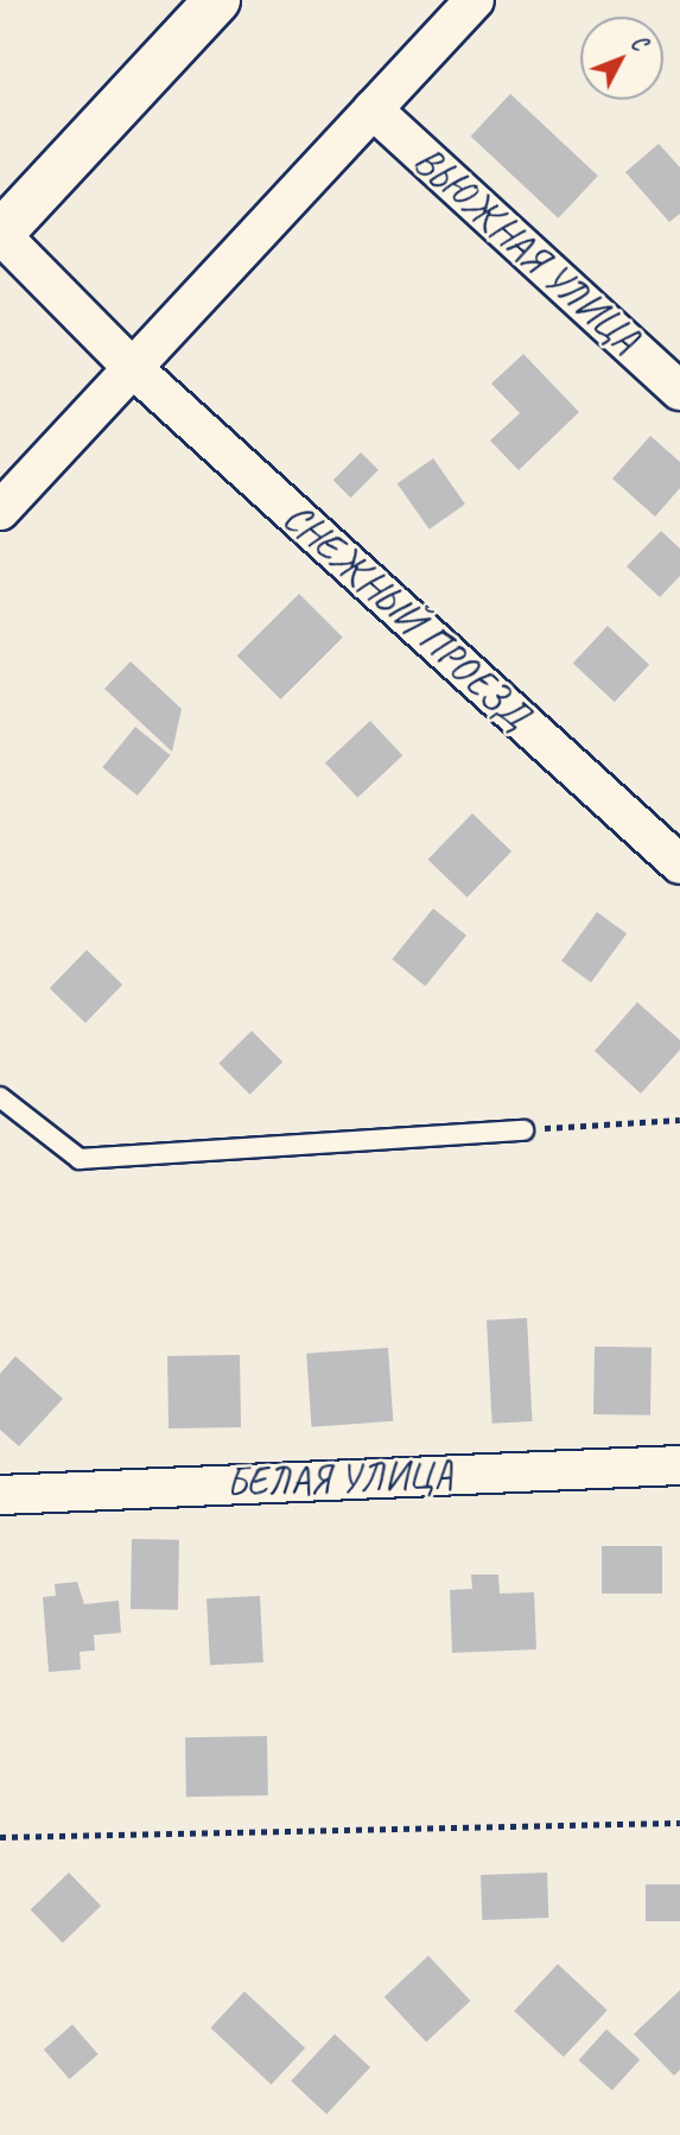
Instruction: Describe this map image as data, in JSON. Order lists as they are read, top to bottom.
{
  "streets": {
    "street": ["ВЬЮЖНАЯ УЛИЦА", "СНЕЖНЫЙ ПРОЕЗД", "БЕЛАЯ УЛИЦА"]
  },
  "north": "top right"
}
